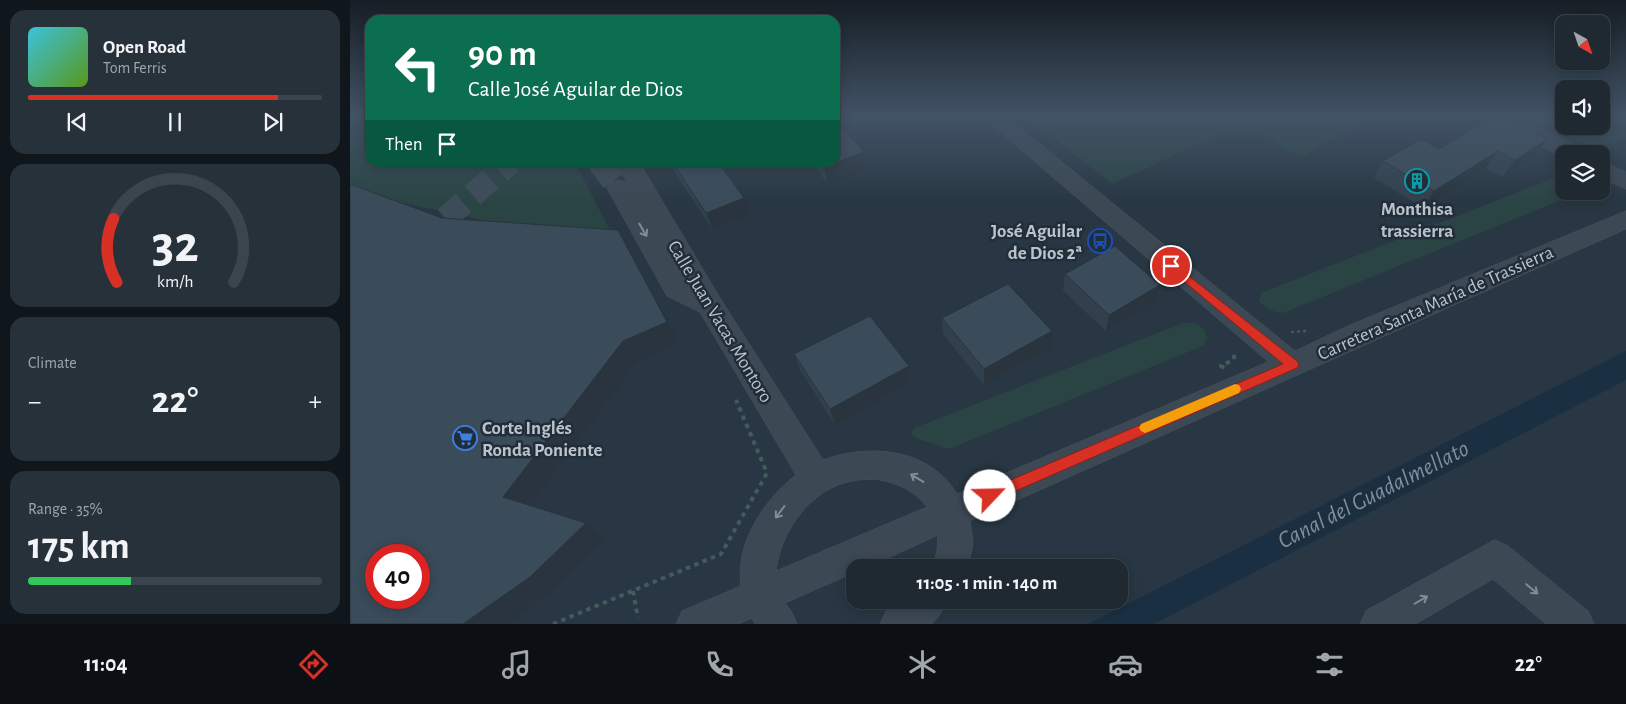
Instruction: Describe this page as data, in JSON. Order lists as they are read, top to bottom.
{
  "streets": {
    "street": ["Carretera Santa María de Trassierra", "Calle Juan Vacas Montoro"]
  },
  "water": ["Canal del Guadalmellato"],
  "places": {
    "building": ["Monthisa trassierra"],
    "bus stop": ["José Aguilar de Dios 2ª"],
    "supermarket": ["Corte Inglés Ronda Poniente"]
  },
  "north": "bottom right",
  "page": {
    "turn": ["90 m", "Calle José Aguilar de Dios"],
    "song": ["Open Road", "Tom Ferris"],
    "then": "Then",
    "tile": [
      "Climate",
      ["Range · 35%", "175 km"]
    ],
    "heat": ["−", "22°", "+"],
    "limit": "40",
    "trip": "11:05 · 1 min · 140 m",
    "tabs": ["11:04", "22°"],
    "gauge": ["32", "km/h"]
  }
}
